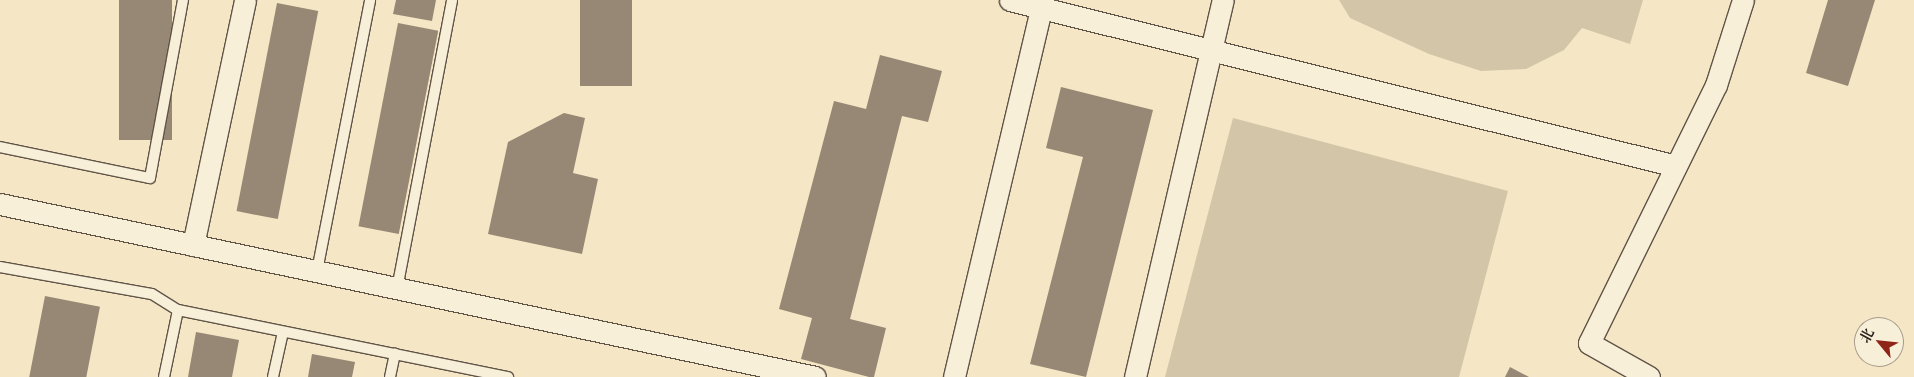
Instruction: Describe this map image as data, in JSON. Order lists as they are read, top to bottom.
{
  "north": "top left"
}
